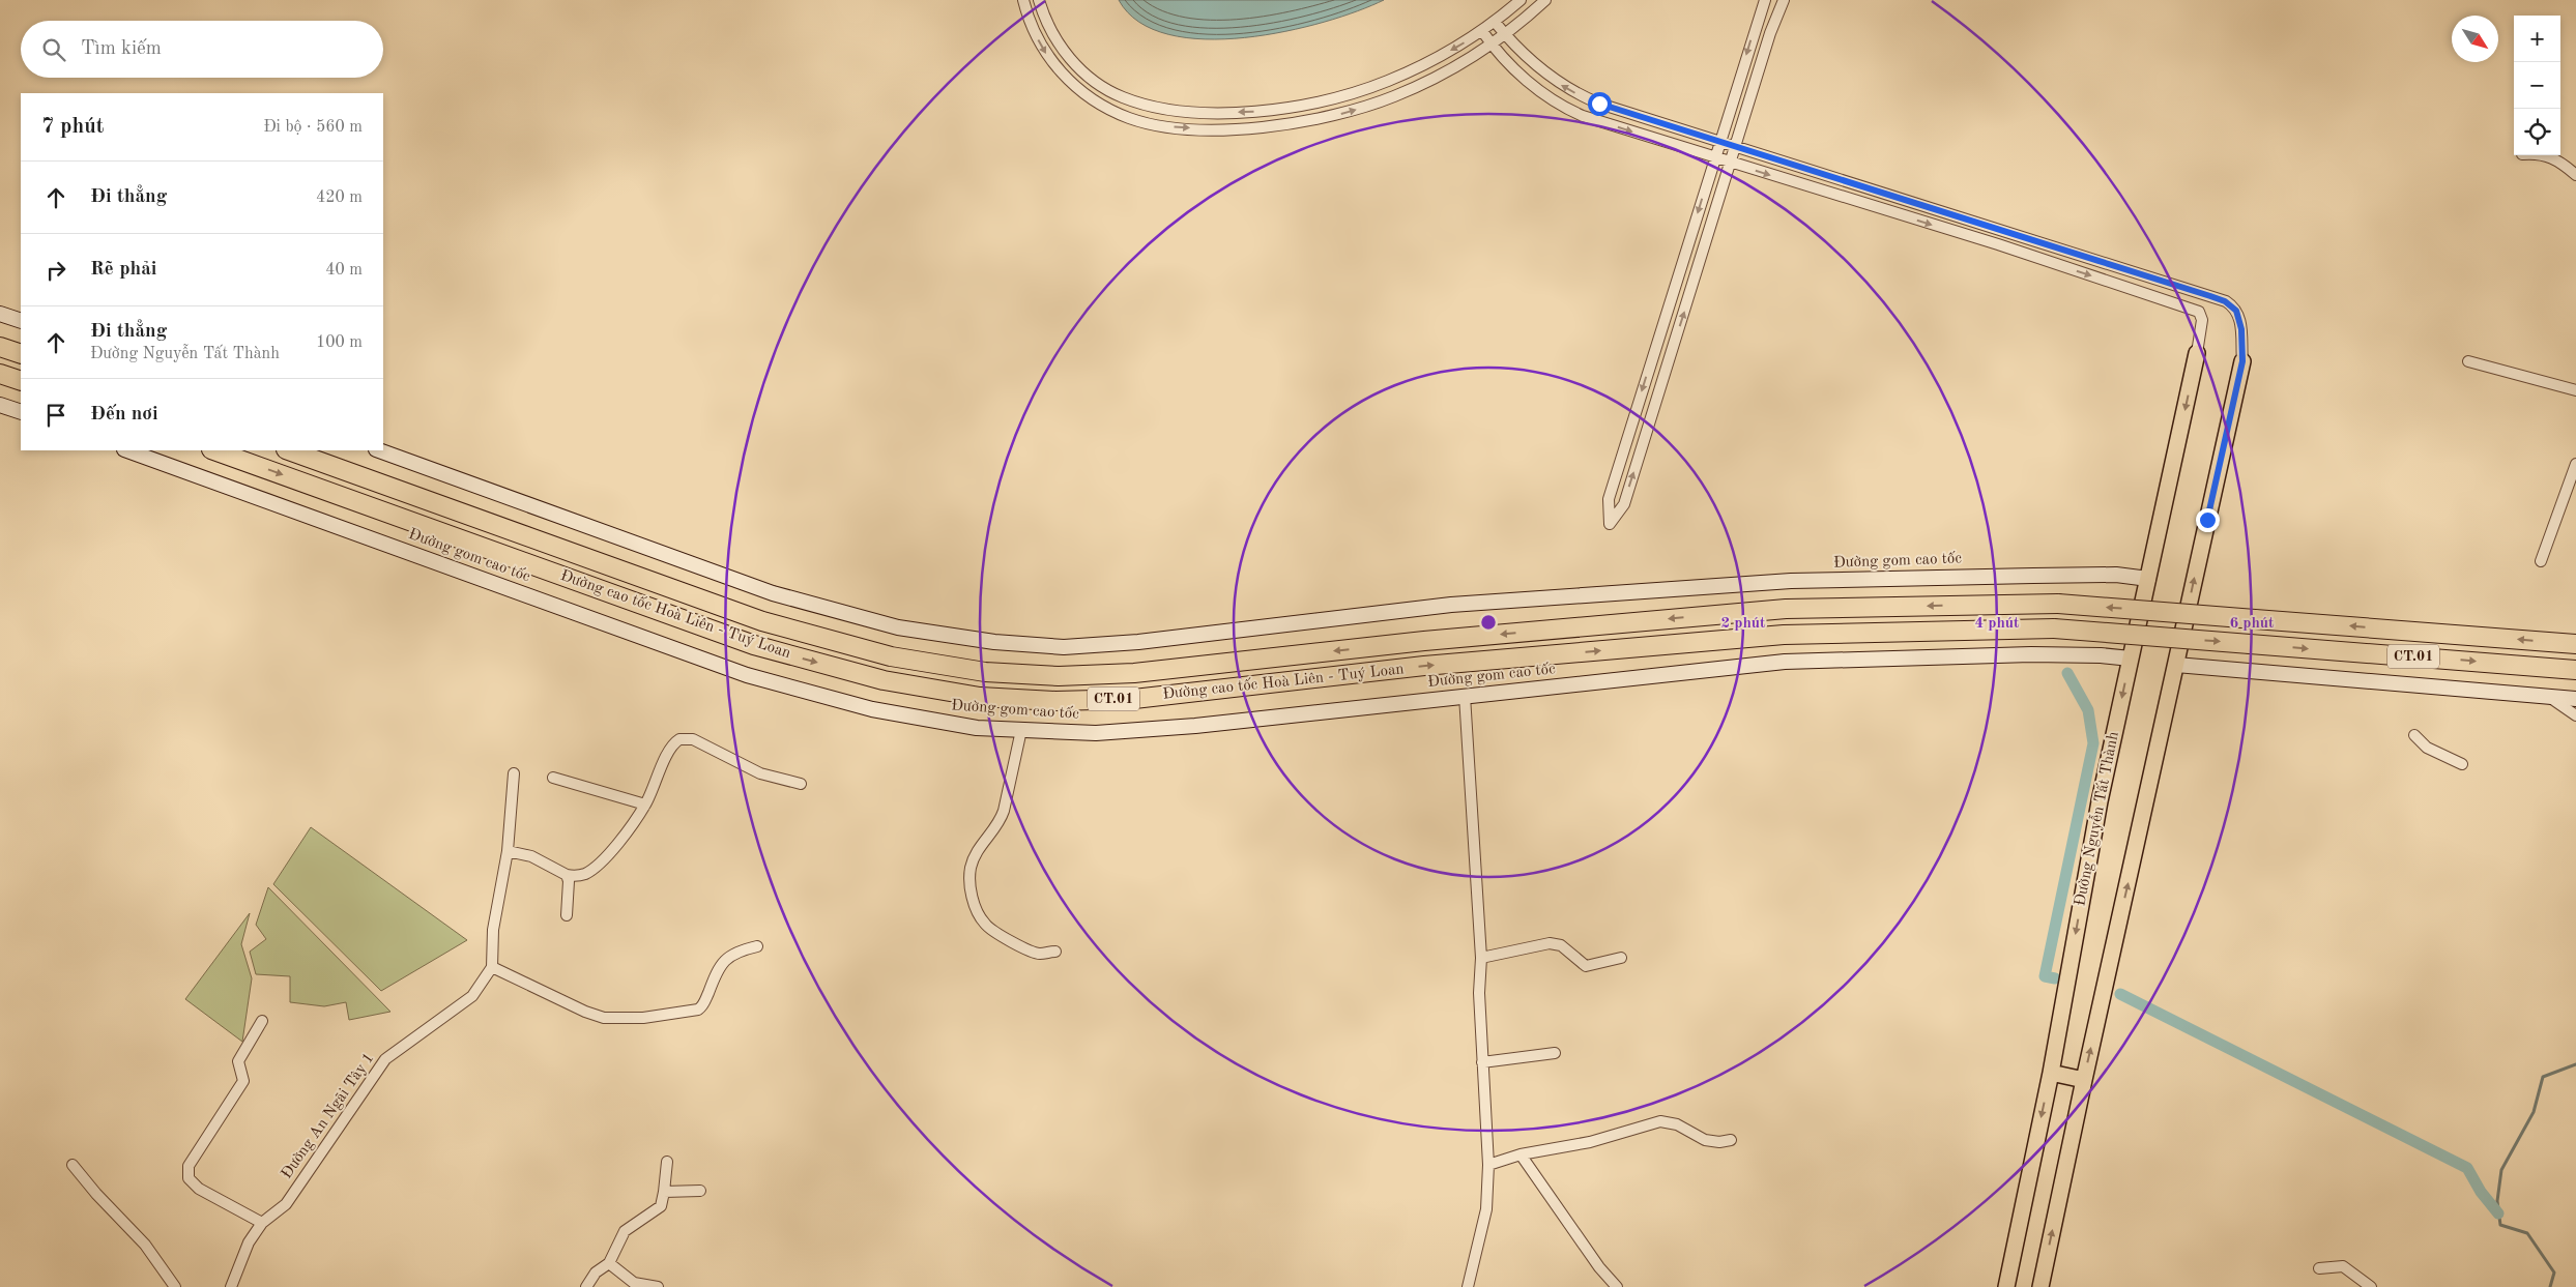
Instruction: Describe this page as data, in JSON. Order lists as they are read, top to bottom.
{
  "streets": {
    "highway": ["Đường cao tốc Hoà Liên - Tuý Loan", "CT.01"],
    "main road": ["Đường gom cao tốc", "Đường Nguyễn Tất Thành"],
    "street": ["Đường An Ngãi Tây 1"]
  },
  "crossings": [
    ["Đường gom cao tốc", "Đường Nguyễn Tất Thành"]
  ],
  "north": "bottom right",
  "page": {
    "map_buttons": ["+", "−"],
    "search": "Tìm kiếm",
    "heading": ["7 phút", "Đi bộ · 560 m"],
    "list": [
      ["Đi thẳng", "420 m"],
      ["Rẽ phải", "40 m"],
      ["Đi thẳng", "Đường Nguyễn Tất Thành", "100 m"],
      "Đến nơi"
    ]
  },
  "rings": ["2 phút", "4 phút", "6 phút"]
}
